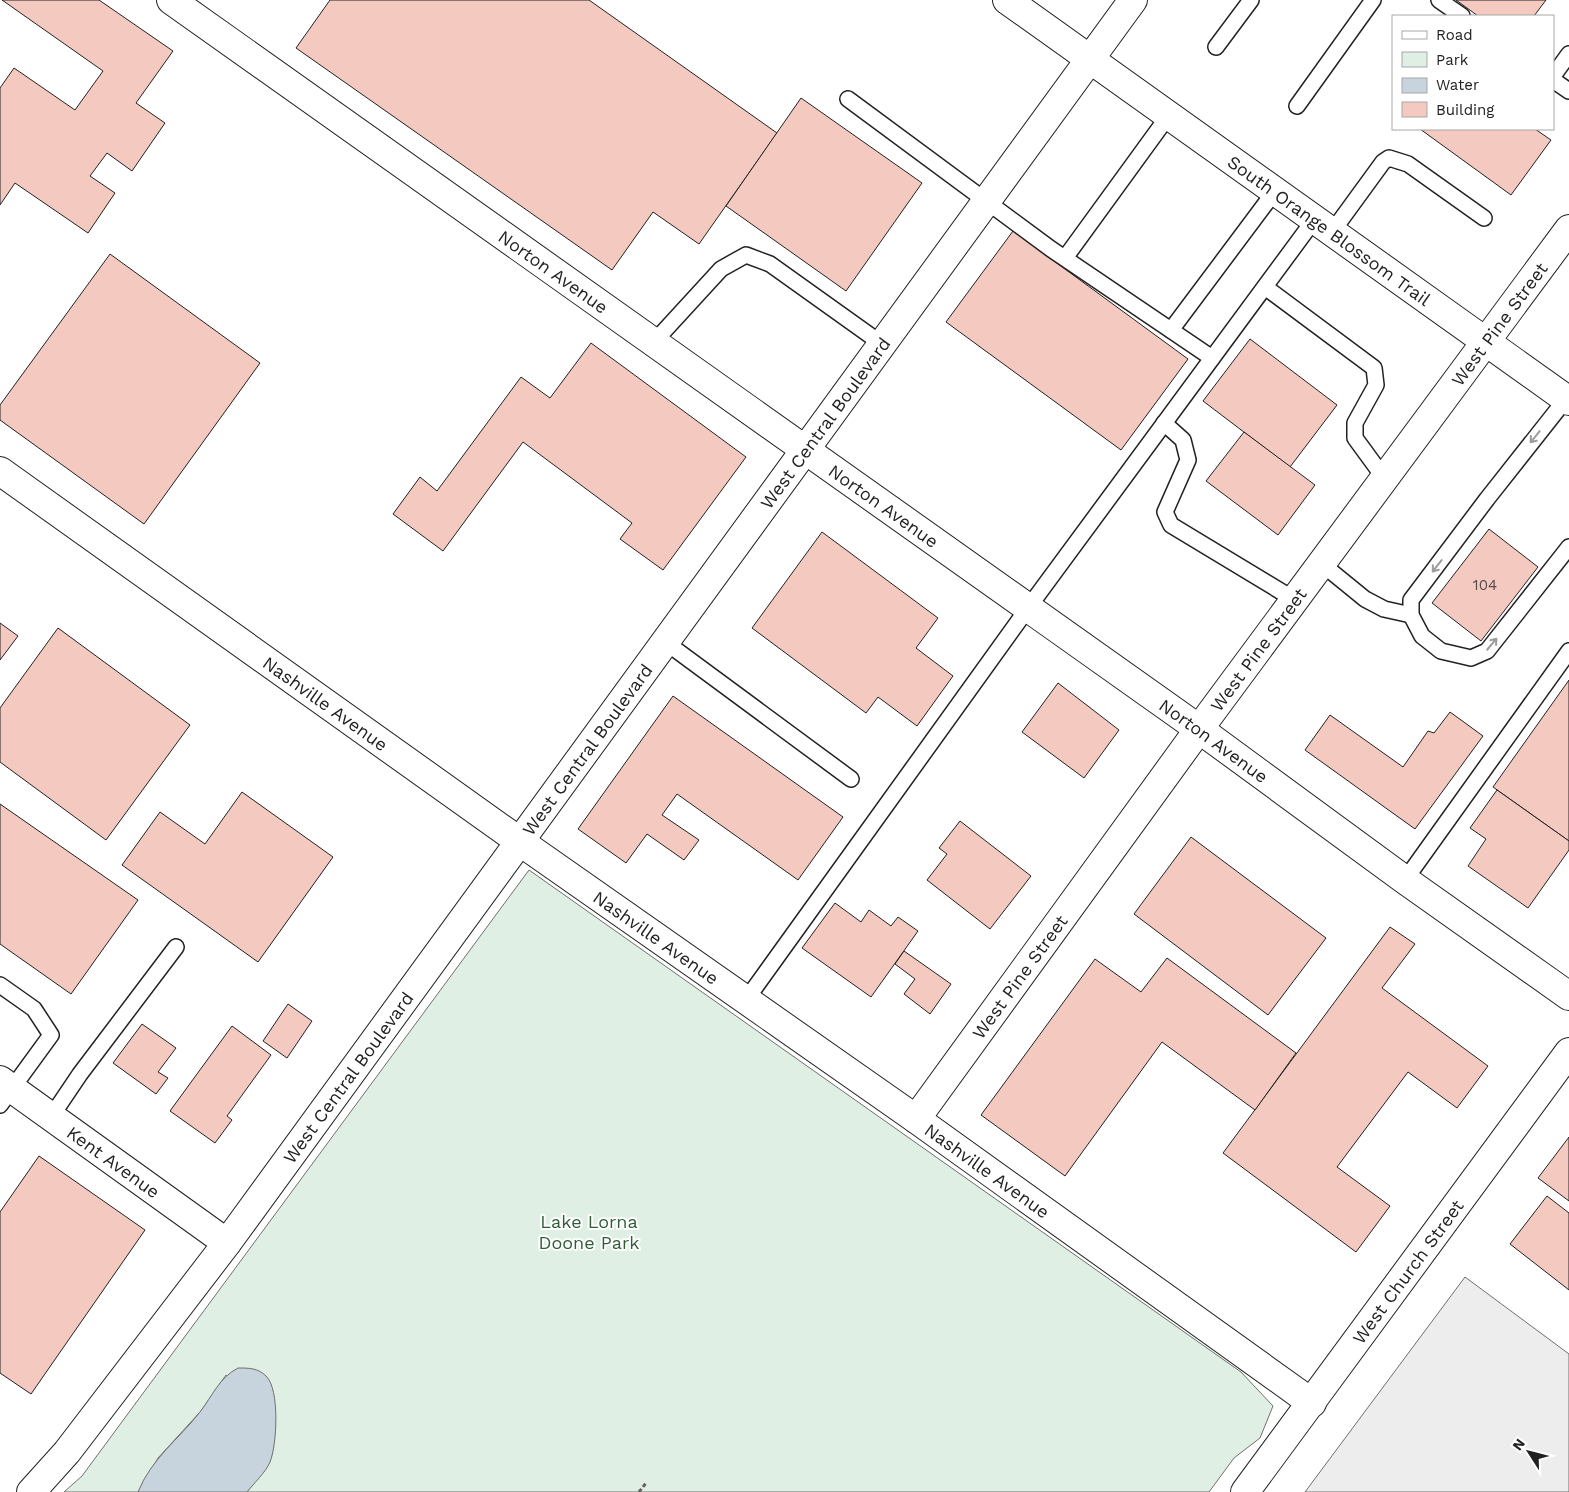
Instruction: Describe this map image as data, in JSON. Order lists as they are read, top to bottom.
{
  "streets": {
    "street": [
      "South Orange Blossom Trail",
      "Norton Avenue",
      "West Pine Street",
      "West Central Boulevard",
      "Nashville Avenue",
      "Kent Avenue",
      "West Church Street"
    ]
  },
  "crossings": [
    ["South Orange Blossom Trail", "West Pine Street"],
    ["South Orange Blossom Trail", "West Central Boulevard"],
    ["Norton Avenue", "West Pine Street"],
    ["Norton Avenue", "West Central Boulevard"],
    ["West Pine Street", "Nashville Avenue"],
    ["West Central Boulevard", "Nashville Avenue"],
    ["West Central Boulevard", "Kent Avenue"],
    ["Nashville Avenue", "West Church Street"]
  ],
  "parks": ["Lake Lorna Doone Park"],
  "house_numbers": ["104"],
  "legend": [
    "Road",
    "Park",
    "Water",
    "Building"
  ],
  "north": "top left"
}
